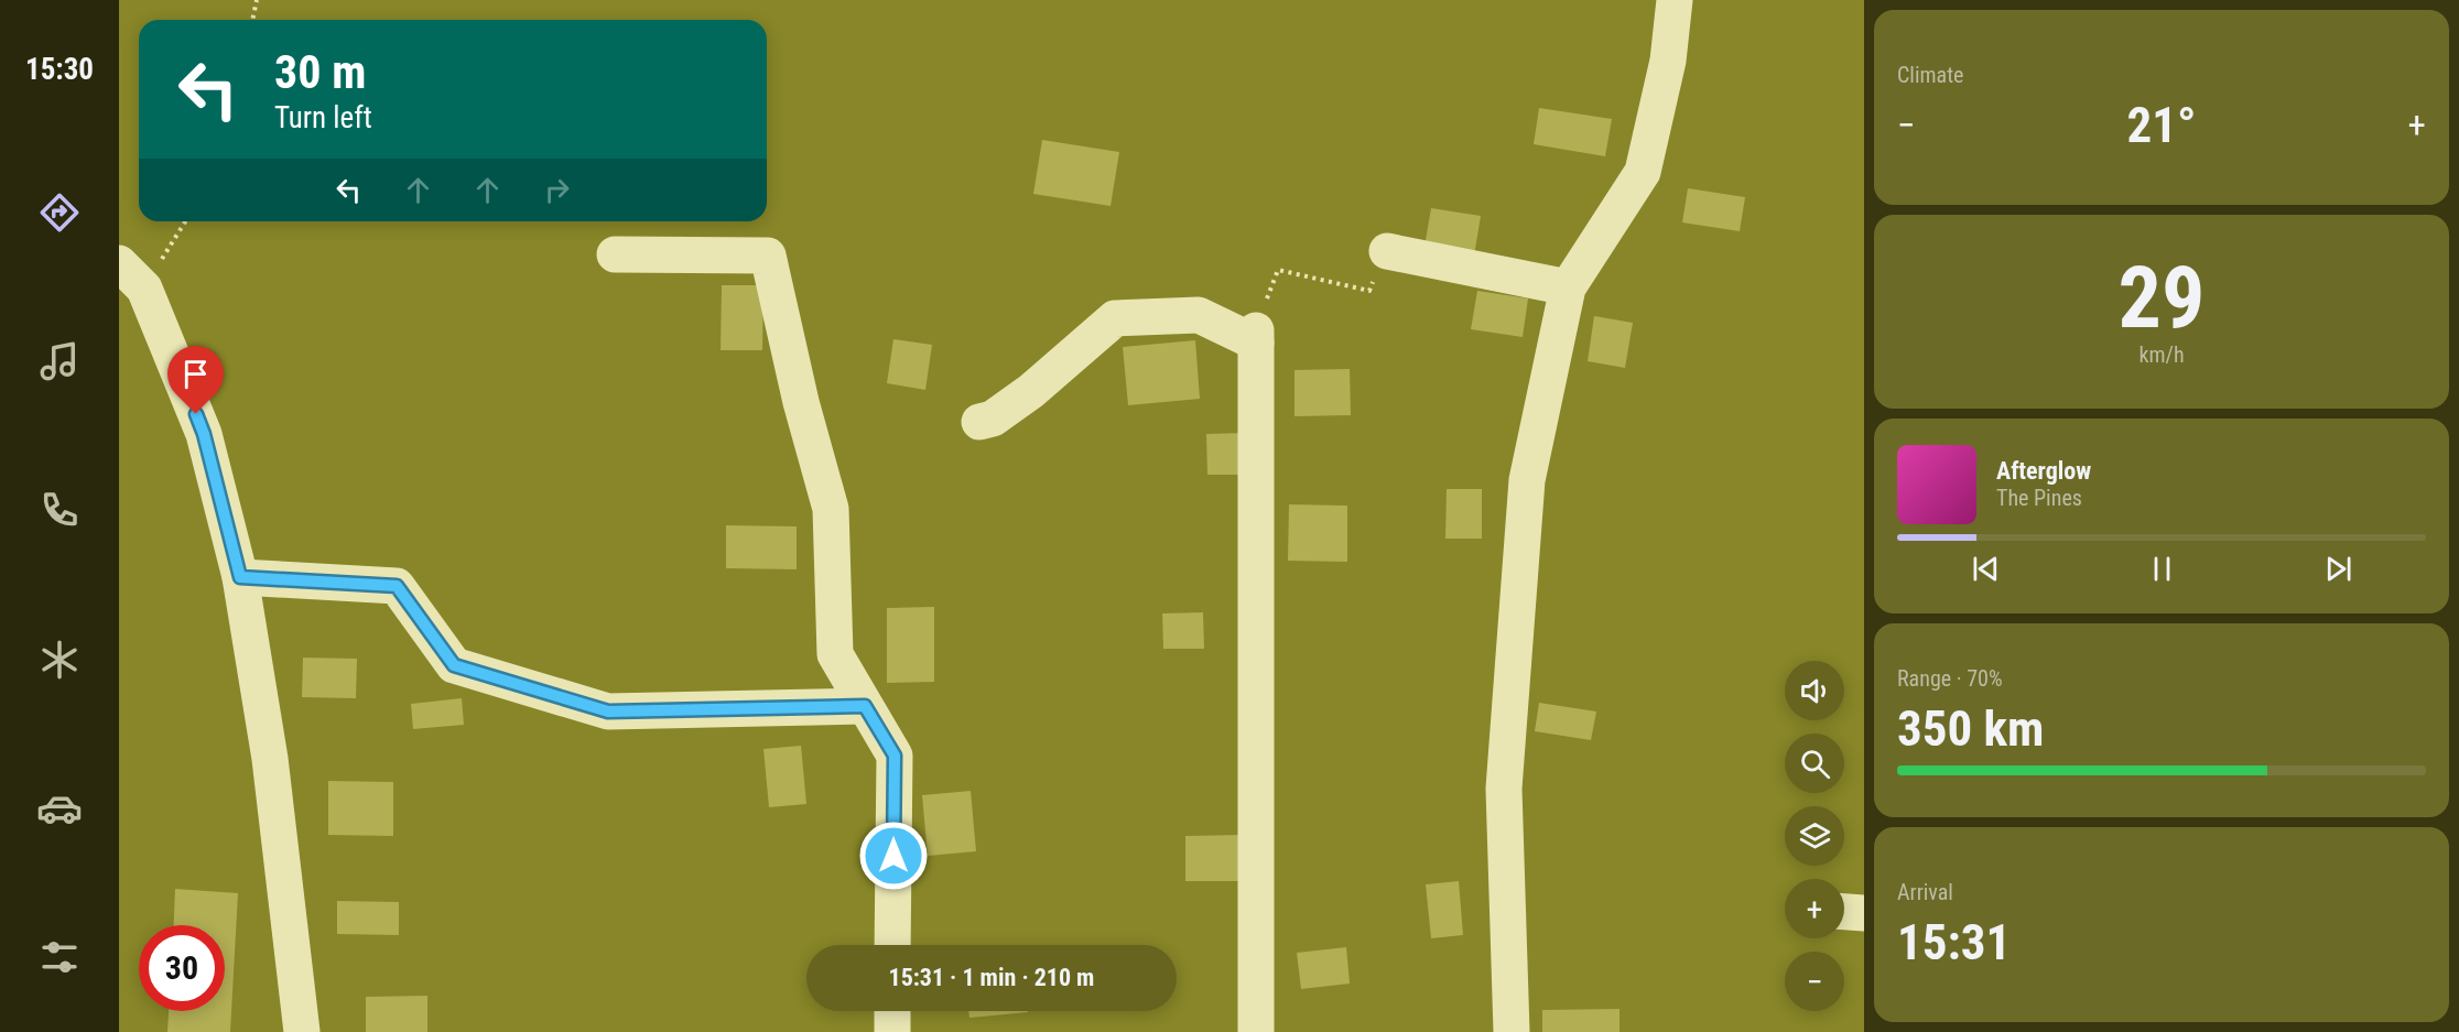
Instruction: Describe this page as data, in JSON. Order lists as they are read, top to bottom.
{
  "page": {
    "tabs": "15:30",
    "tile": [
      "Climate",
      ["29", "km/h"],
      ["Range · 70%", "350 km"],
      ["Arrival", "15:31"]
    ],
    "turn": ["30 m", "Turn left"],
    "heat": ["−", "21°", "+"],
    "song": ["Afterglow", "The Pines"],
    "map_buttons": ["+", "−"],
    "limit": "30",
    "trip": "15:31 · 1 min · 210 m"
  }
}
